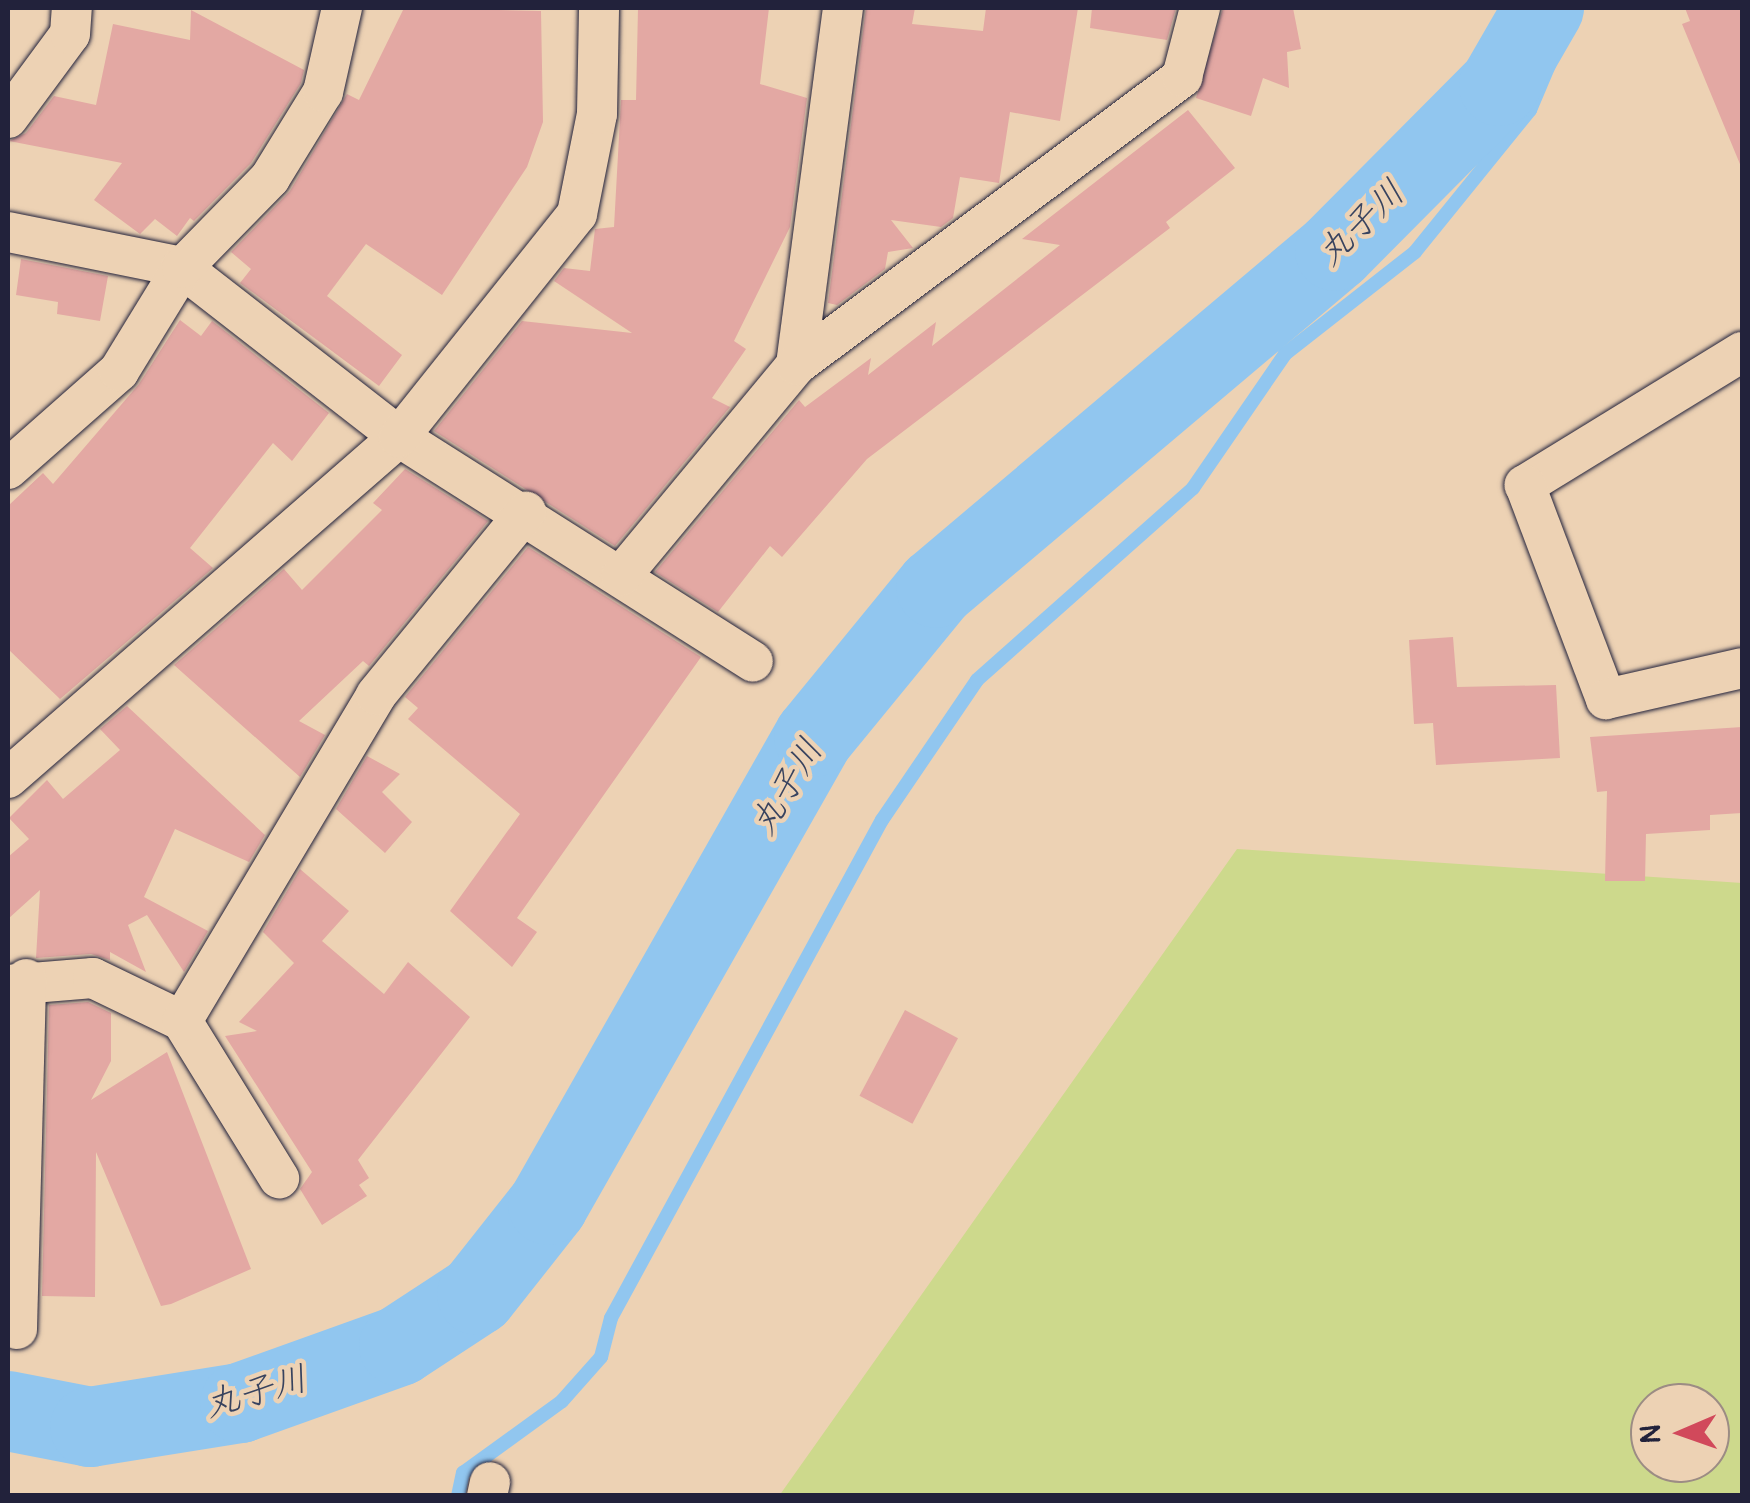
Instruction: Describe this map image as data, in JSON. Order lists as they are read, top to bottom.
{
  "water": ["丸子川"],
  "north": "left"
}
